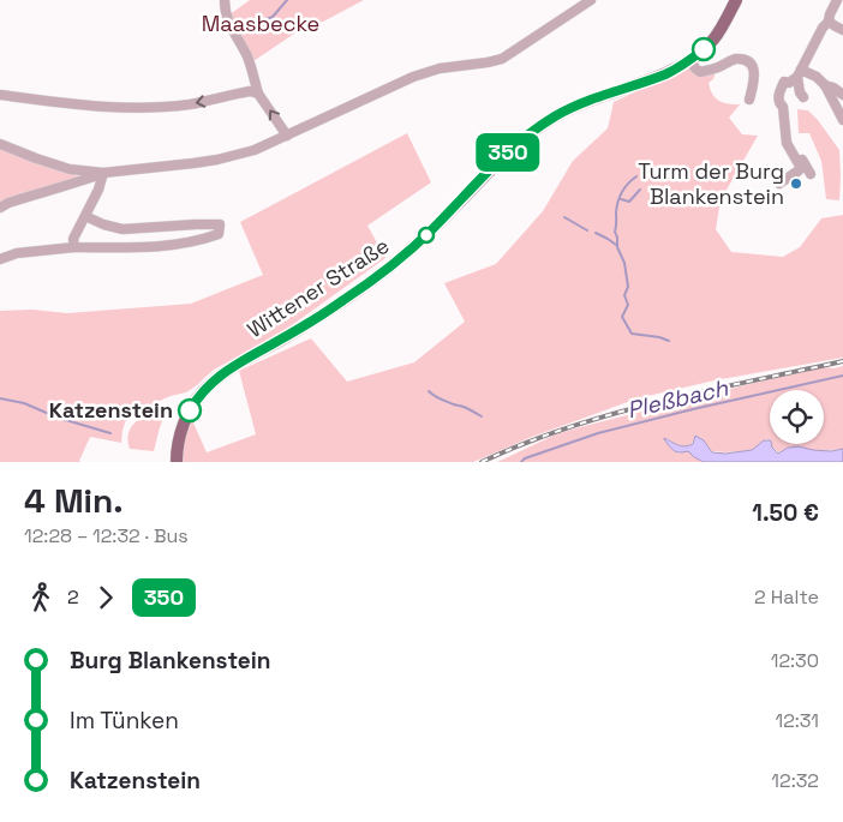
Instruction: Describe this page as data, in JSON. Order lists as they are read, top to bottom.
{
  "streets": {
    "main road": ["Wittener Straße"]
  },
  "water": ["Pleßbach"],
  "parks": ["Maasbecke"],
  "places": ["Turm der Burg Blankenstein", "Katzenstein"],
  "lines": ["bus line 350"],
  "page": {
    "on_map": "350",
    "heading": ["4 Min.", "12:28 – 12:32 · Bus", "1.50 €"],
    "legs": ["2", "350", "2 Halte"],
    "list": [
      {
        "name": "Burg Blankenstein",
        "value": "12:30"
      },
      {
        "name": "Im Tünken",
        "value": "12:31"
      },
      {
        "name": "Katzenstein",
        "value": "12:32"
      }
    ]
  }
}
